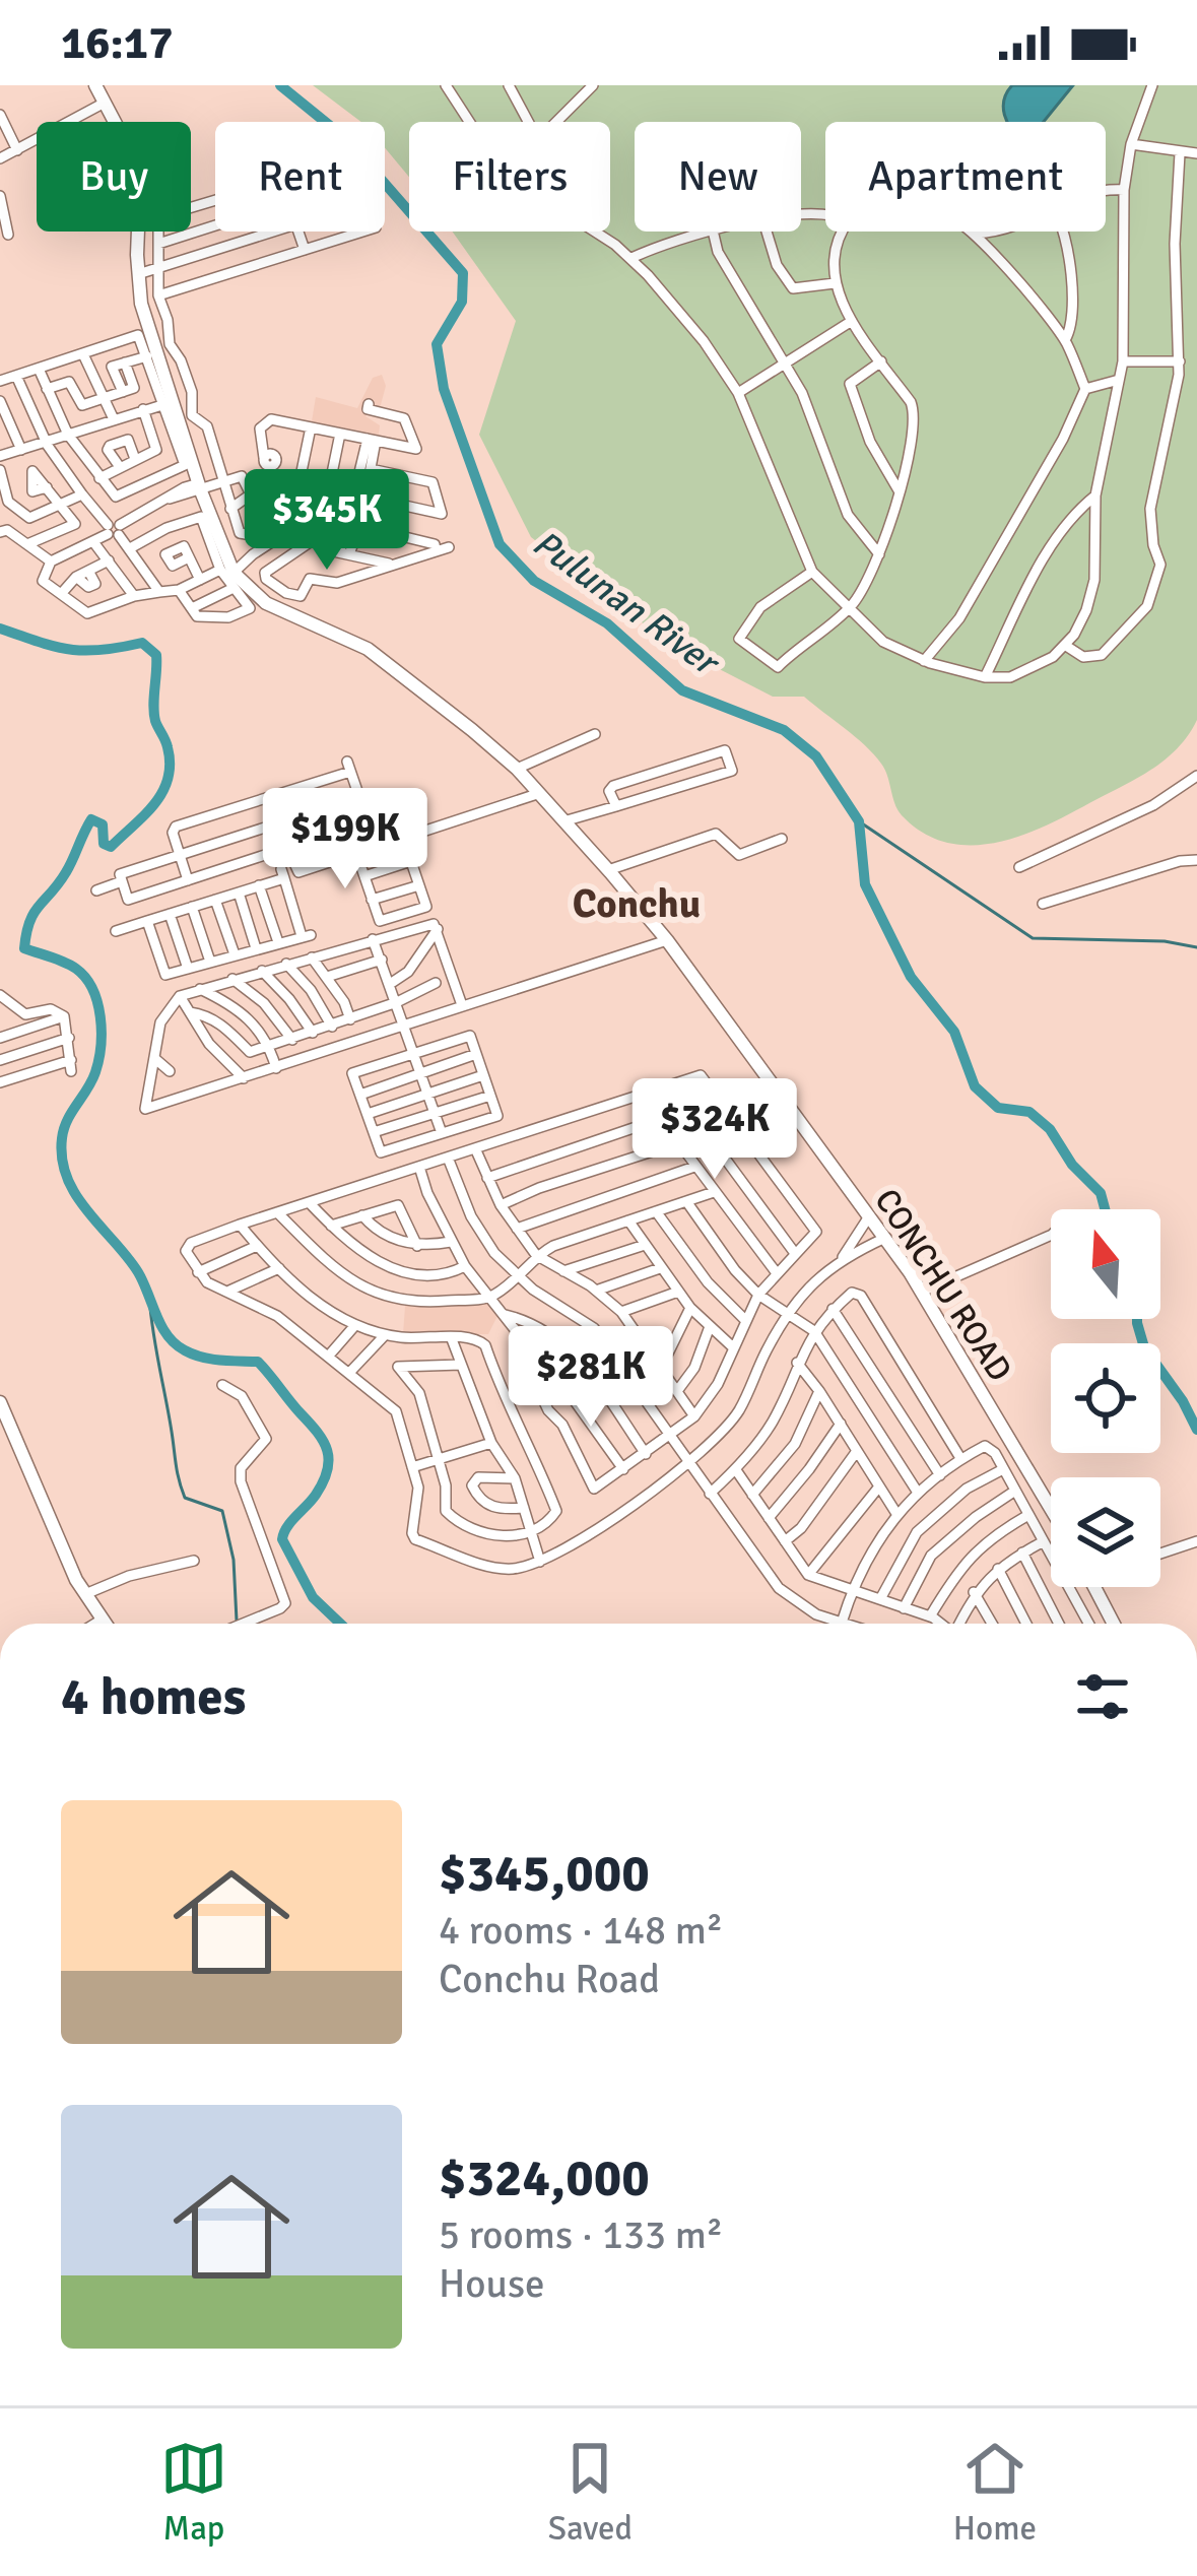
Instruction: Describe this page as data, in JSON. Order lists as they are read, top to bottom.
{
  "streets": {
    "main road": ["CONCHU ROAD"]
  },
  "districts": ["Conchu"],
  "water": ["Pulunan River"],
  "north": "top",
  "page": {
    "status": "16:17",
    "chip": [
      "Buy",
      "Rent",
      "Filters",
      "New",
      "Apartment"
    ],
    "price": [
      "$345K",
      "$199K",
      "$324K",
      "$281K"
    ],
    "heading": "4 homes",
    "list": [
      {
        "name": "$345,000",
        "note": "4 rooms · 148 m² · Conchu Road"
      },
      {
        "name": "$324,000",
        "note": "5 rooms · 133 m² · House"
      }
    ],
    "tabs": ["Map", "Saved", "Home"]
  }
}
